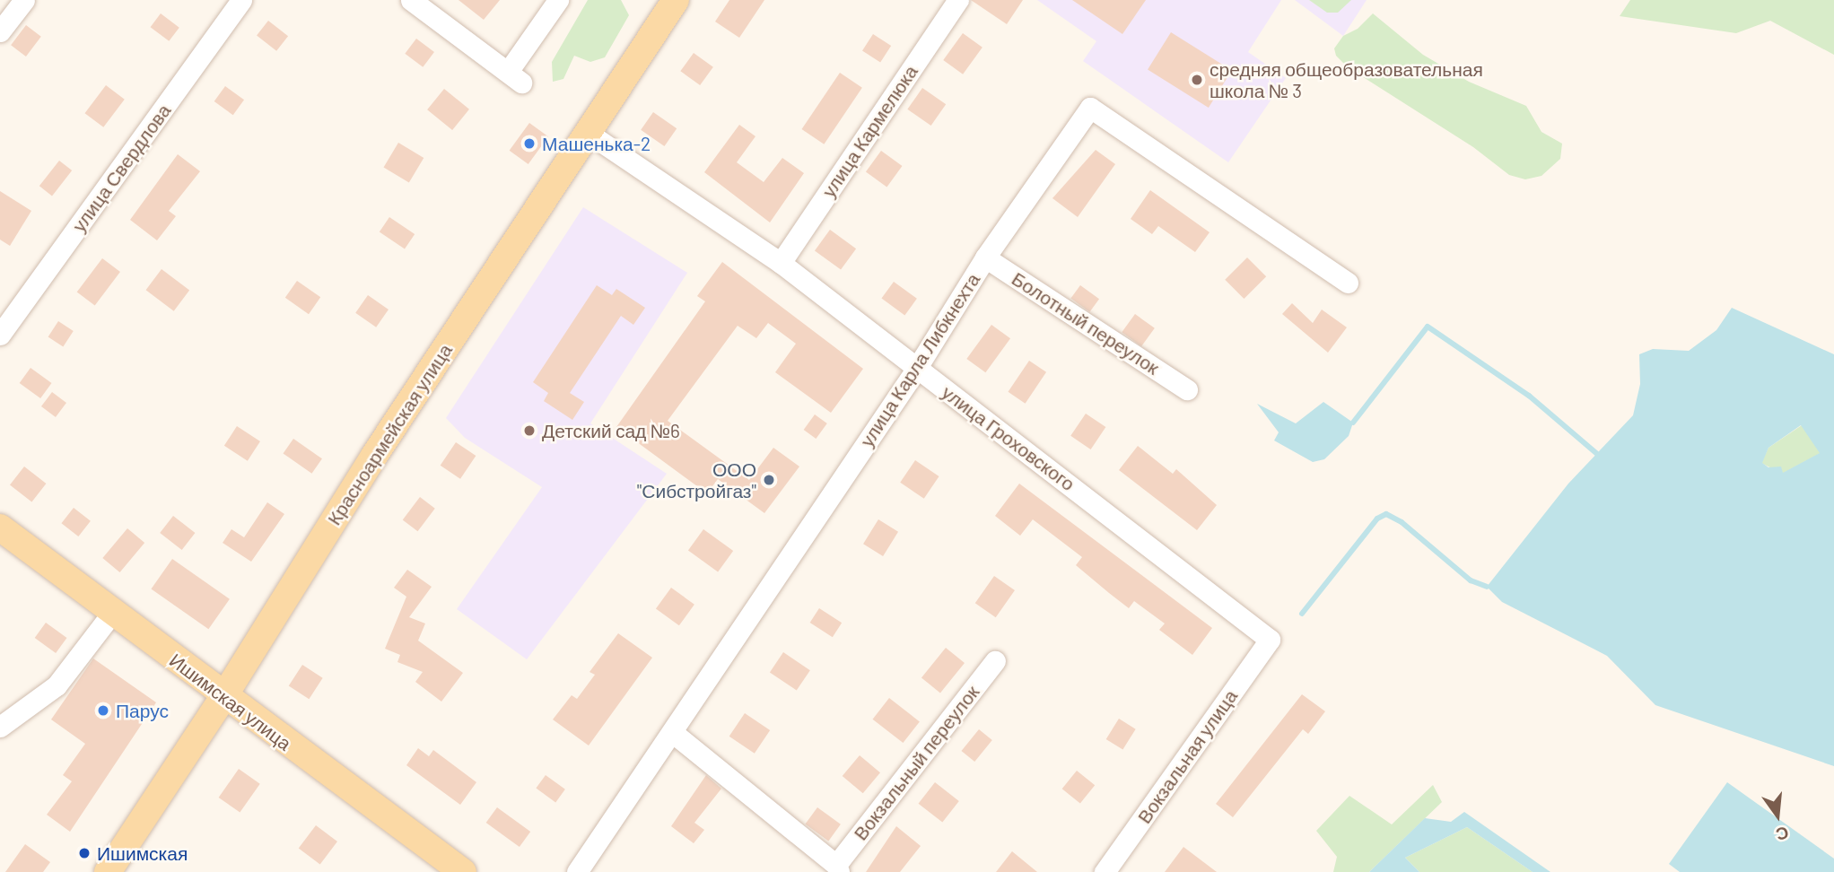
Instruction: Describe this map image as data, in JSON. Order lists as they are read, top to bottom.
{
  "streets": {
    "main road": ["Красноармейская улица", "Ишимская улица"],
    "street": [
      "улица Кармелюка",
      "улица Свердлова",
      "Болотный переулок",
      "улица Карла Либкнехта",
      "улица Гроховского",
      "Вокзальная улица",
      "Вокзальный переулок"
    ]
  },
  "crossings": [
    ["улица Кармелюка", "улица Гроховского"],
    ["Болотный переулок", "улица Карла Либкнехта"],
    ["улица Карла Либкнехта", "улица Гроховского"],
    ["улица Карла Либкнехта", "Вокзальный переулок"],
    ["Красноармейская улица", "улица Гроховского"],
    ["Красноармейская улица", "Ишимская улица"],
    ["улица Гроховского", "Вокзальная улица"]
  ],
  "places": [
    "средняя общеобразовательная школа № 3",
    "Машенька-2",
    "Детский сад №6",
    "ООО \"Сибстройгаз\"",
    "Парус",
    "Ишимская"
  ],
  "north": "bottom"
}
